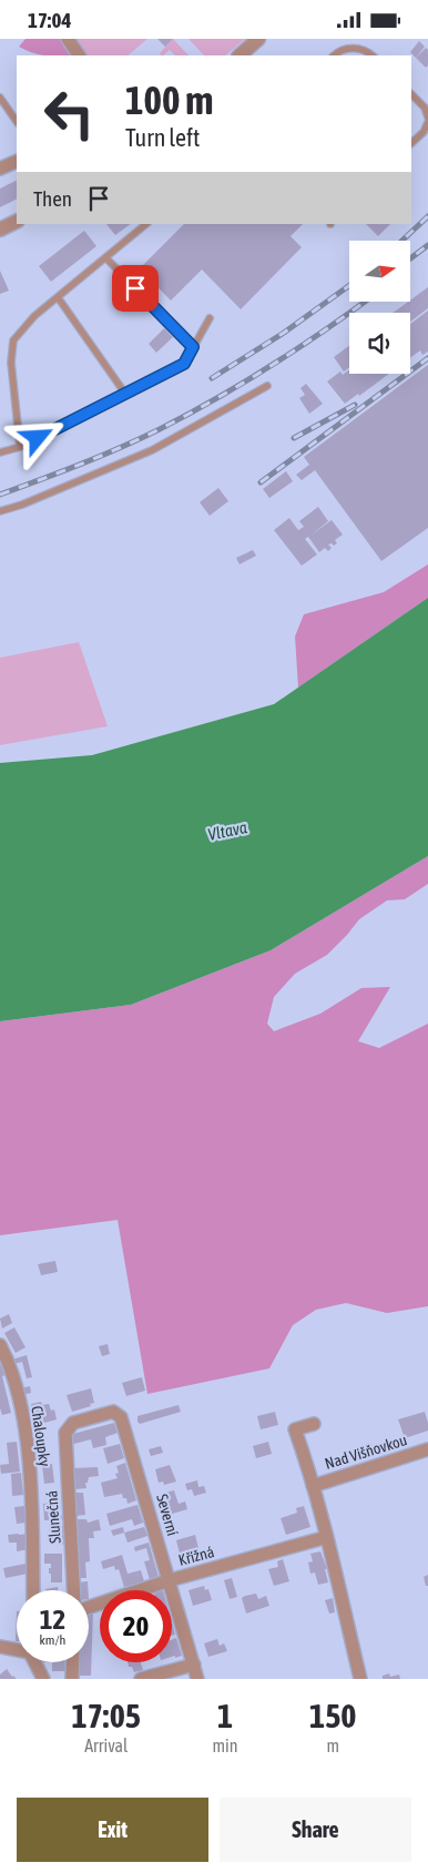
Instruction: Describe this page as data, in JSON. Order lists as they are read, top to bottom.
{
  "streets": {
    "street": [
      "Chaloupky",
      "Nad Višňovkou",
      "Severní",
      "Slunečná",
      "Křížná"
    ]
  },
  "crossings": [
    ["Severní", "Slunečná"],
    ["Severní", "Křížná"]
  ],
  "water": ["Vltava"],
  "north": "right",
  "page": {
    "status": "17:04",
    "turn": ["100 m", "Turn left"],
    "then": "Then",
    "speed": "12 km/h",
    "limit": "20",
    "eta": [
      "17:05",
      "Arrival",
      "1",
      "min",
      "150",
      "m"
    ],
    "buttons": ["Exit", "Share"]
  }
}
